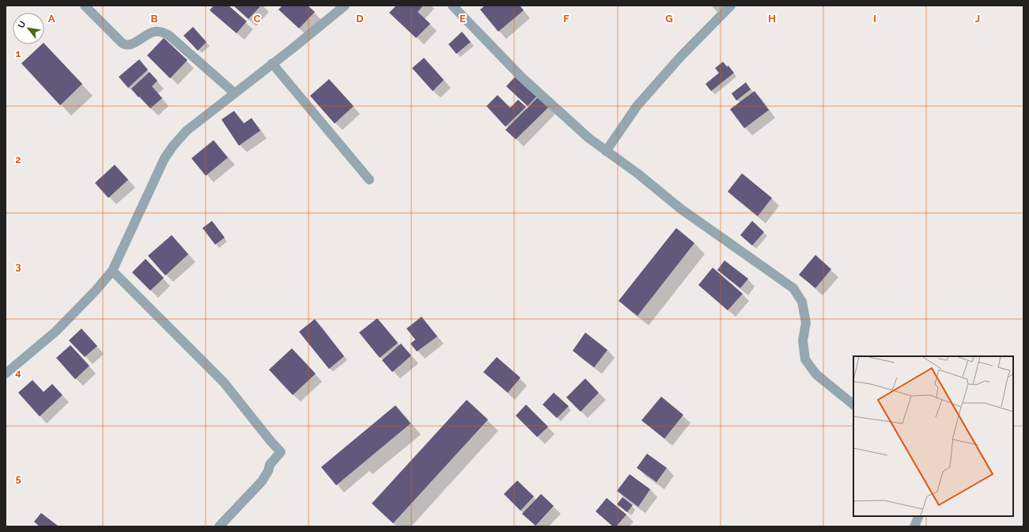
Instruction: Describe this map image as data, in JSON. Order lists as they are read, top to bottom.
{
  "north": "top left",
  "grid": {
    "columns": [
      "A",
      "B",
      "C",
      "D",
      "E",
      "F",
      "G",
      "H",
      "I",
      "J"
    ],
    "rows": [
      "1",
      "2",
      "3",
      "4",
      "5"
    ]
  }
}
